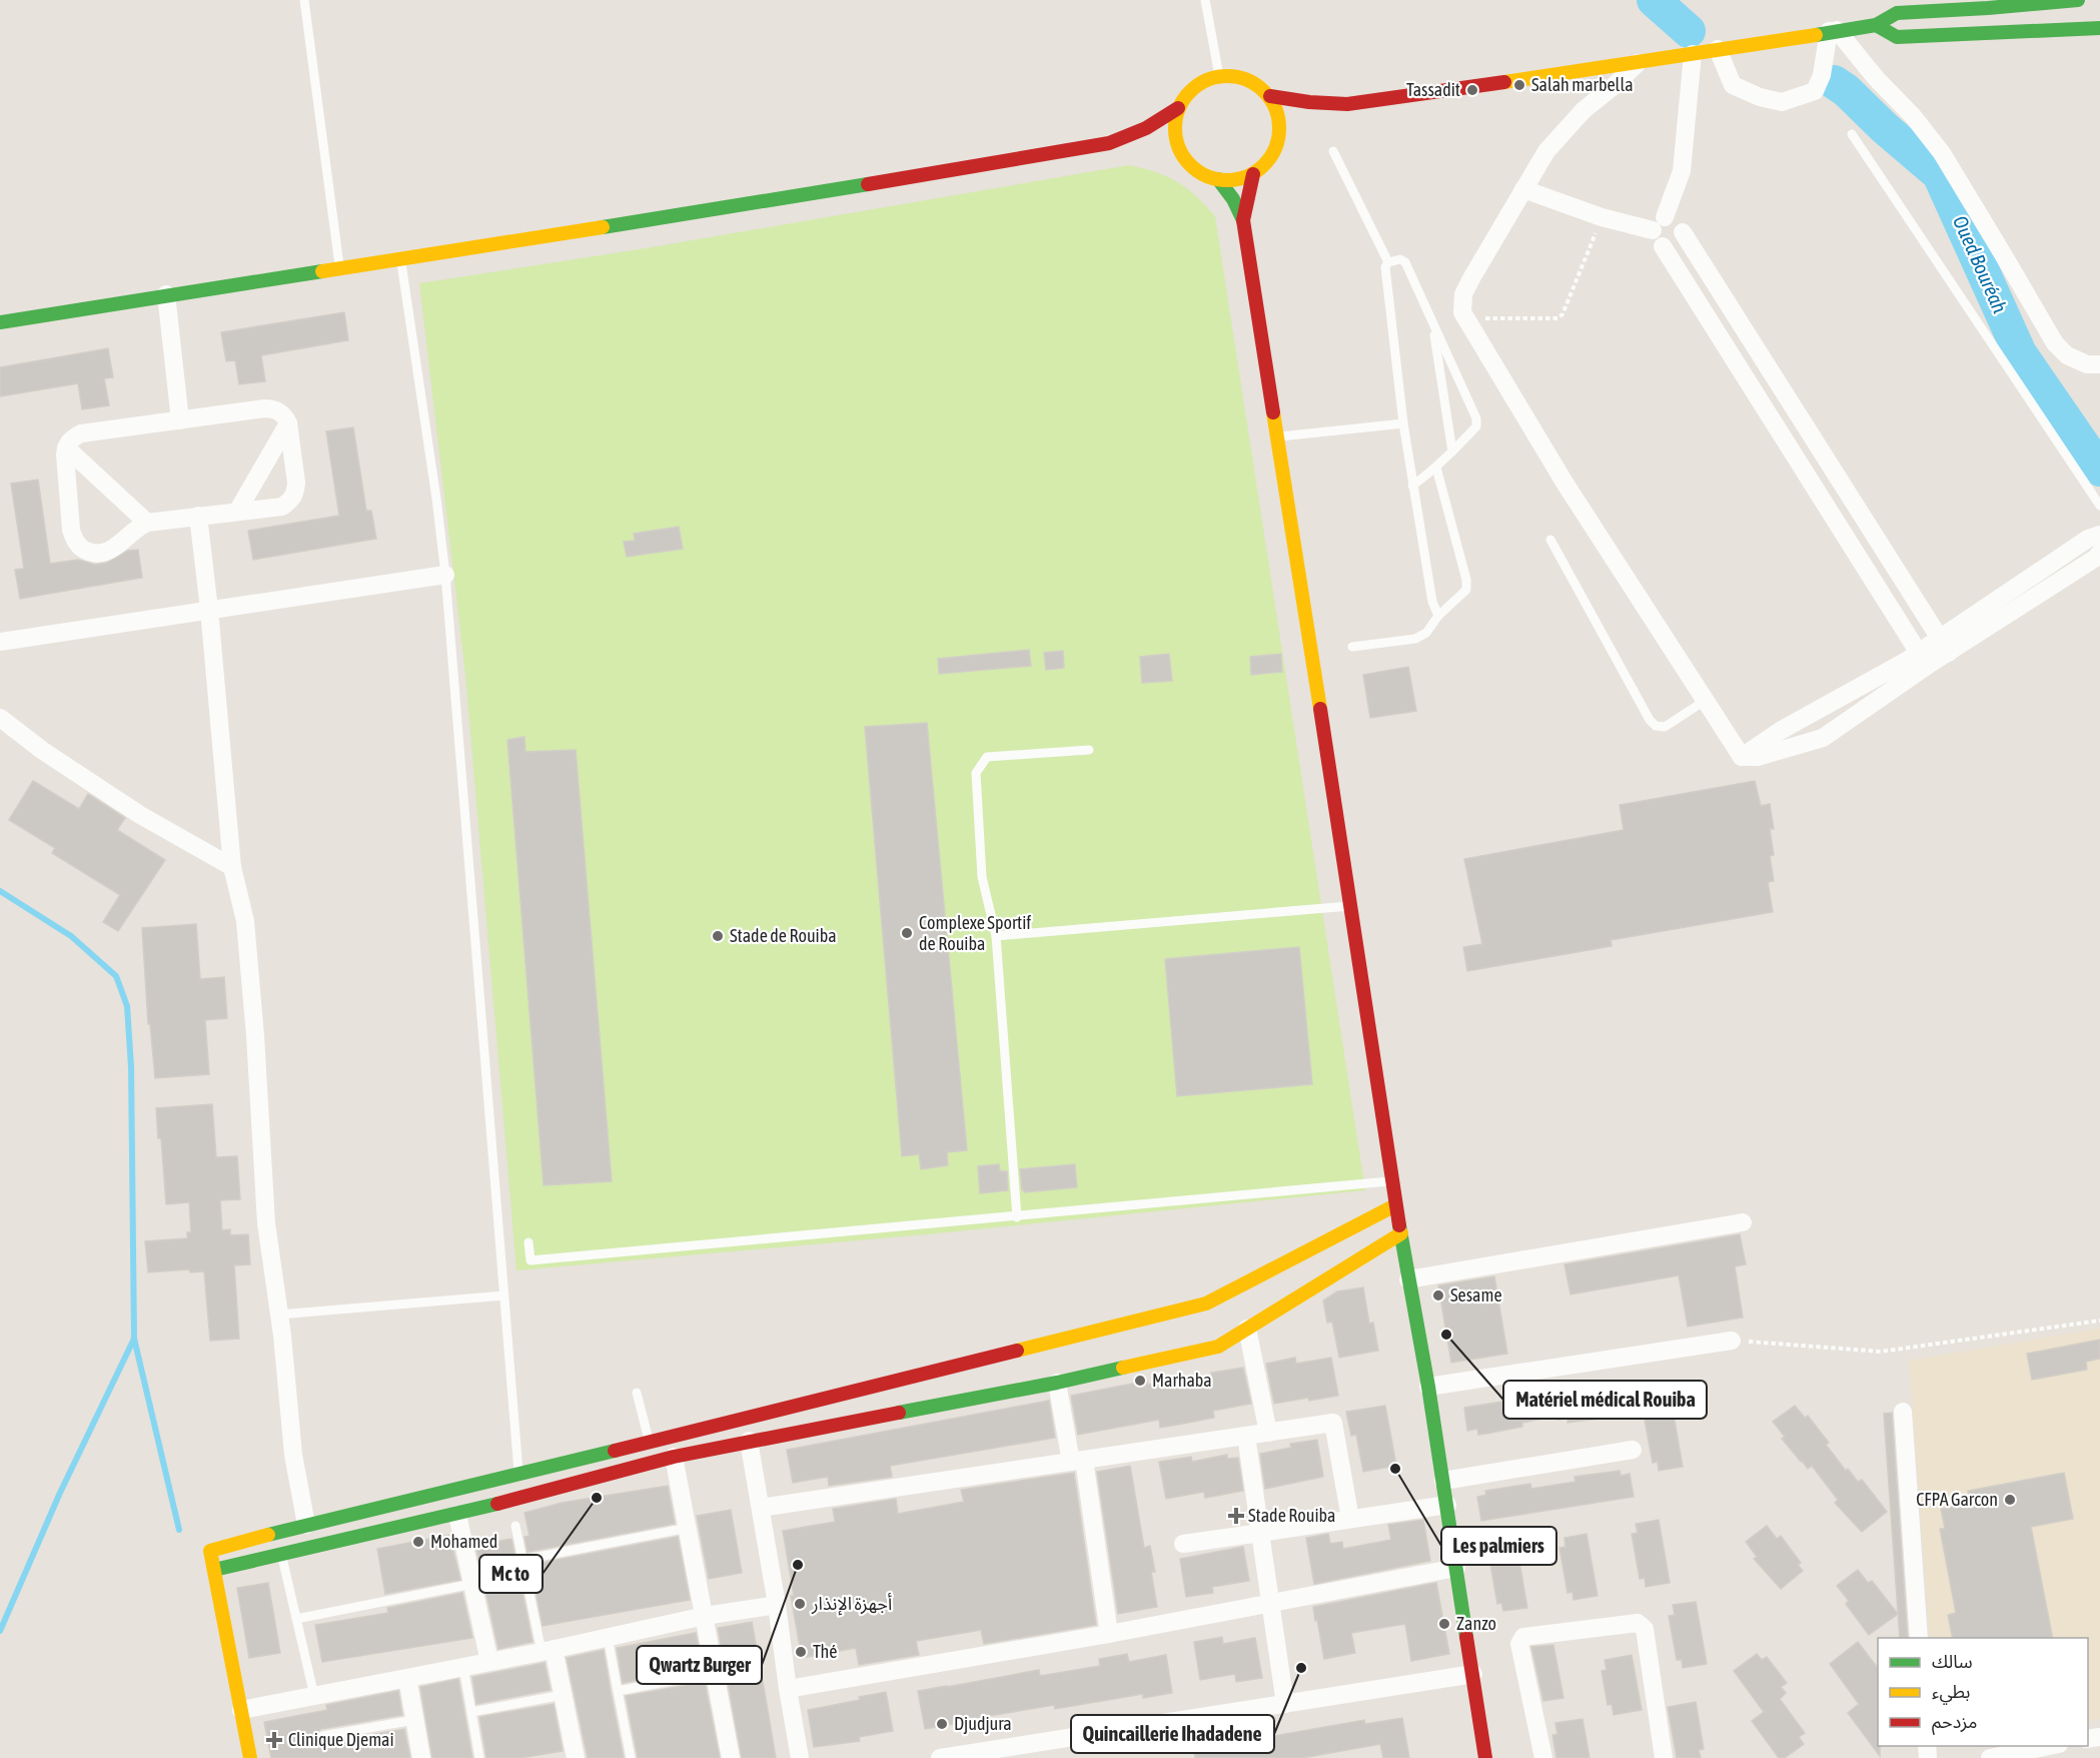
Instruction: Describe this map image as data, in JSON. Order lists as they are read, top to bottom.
{
  "water": ["Oued Bouréah"],
  "places": {
    "other": [
      "Salah marbella",
      "Tassadit",
      "Complexe Sportif de Rouiba",
      "Stade de Rouiba",
      "Sesame",
      "Matériel médical Rouiba",
      "Marhaba",
      "Les palmiers",
      "Mc to",
      "CFPA Garcon",
      "Mohamed",
      "Qwartz Burger",
      "أجهزة الإنذار",
      "Zanzo",
      "Thé",
      "Quincaillerie Ihadadene",
      "Djudjura"
    ],
    "health": ["Stade Rouiba", "Clinique Djemai"]
  },
  "legend": ["سالك", "بطيء", "مزدحم"]
}
